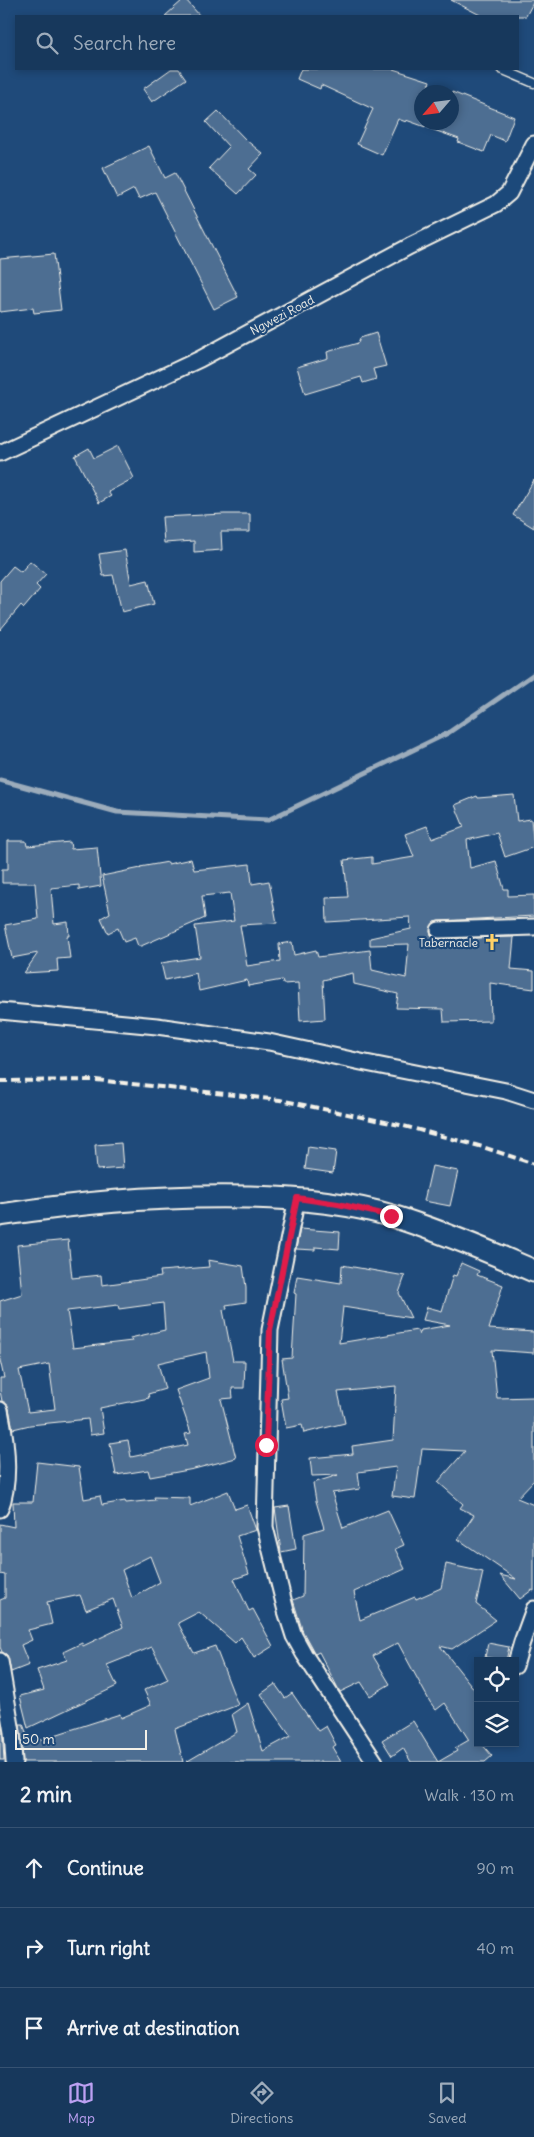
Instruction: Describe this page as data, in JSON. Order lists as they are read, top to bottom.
{
  "streets": {
    "street": ["Ngwezi Road"]
  },
  "places": {
    "church": ["Tabernacle"]
  },
  "scale_bar": "50 m",
  "north": "bottom left",
  "page": {
    "search": "Search here",
    "scale": "50 m",
    "heading": ["2 min", "Walk · 130 m"],
    "list": [
      ["Continue", "90 m"],
      ["Turn right", "40 m"],
      "Arrive at destination"
    ],
    "nav": ["Map", "Directions", "Saved"]
  }
}
